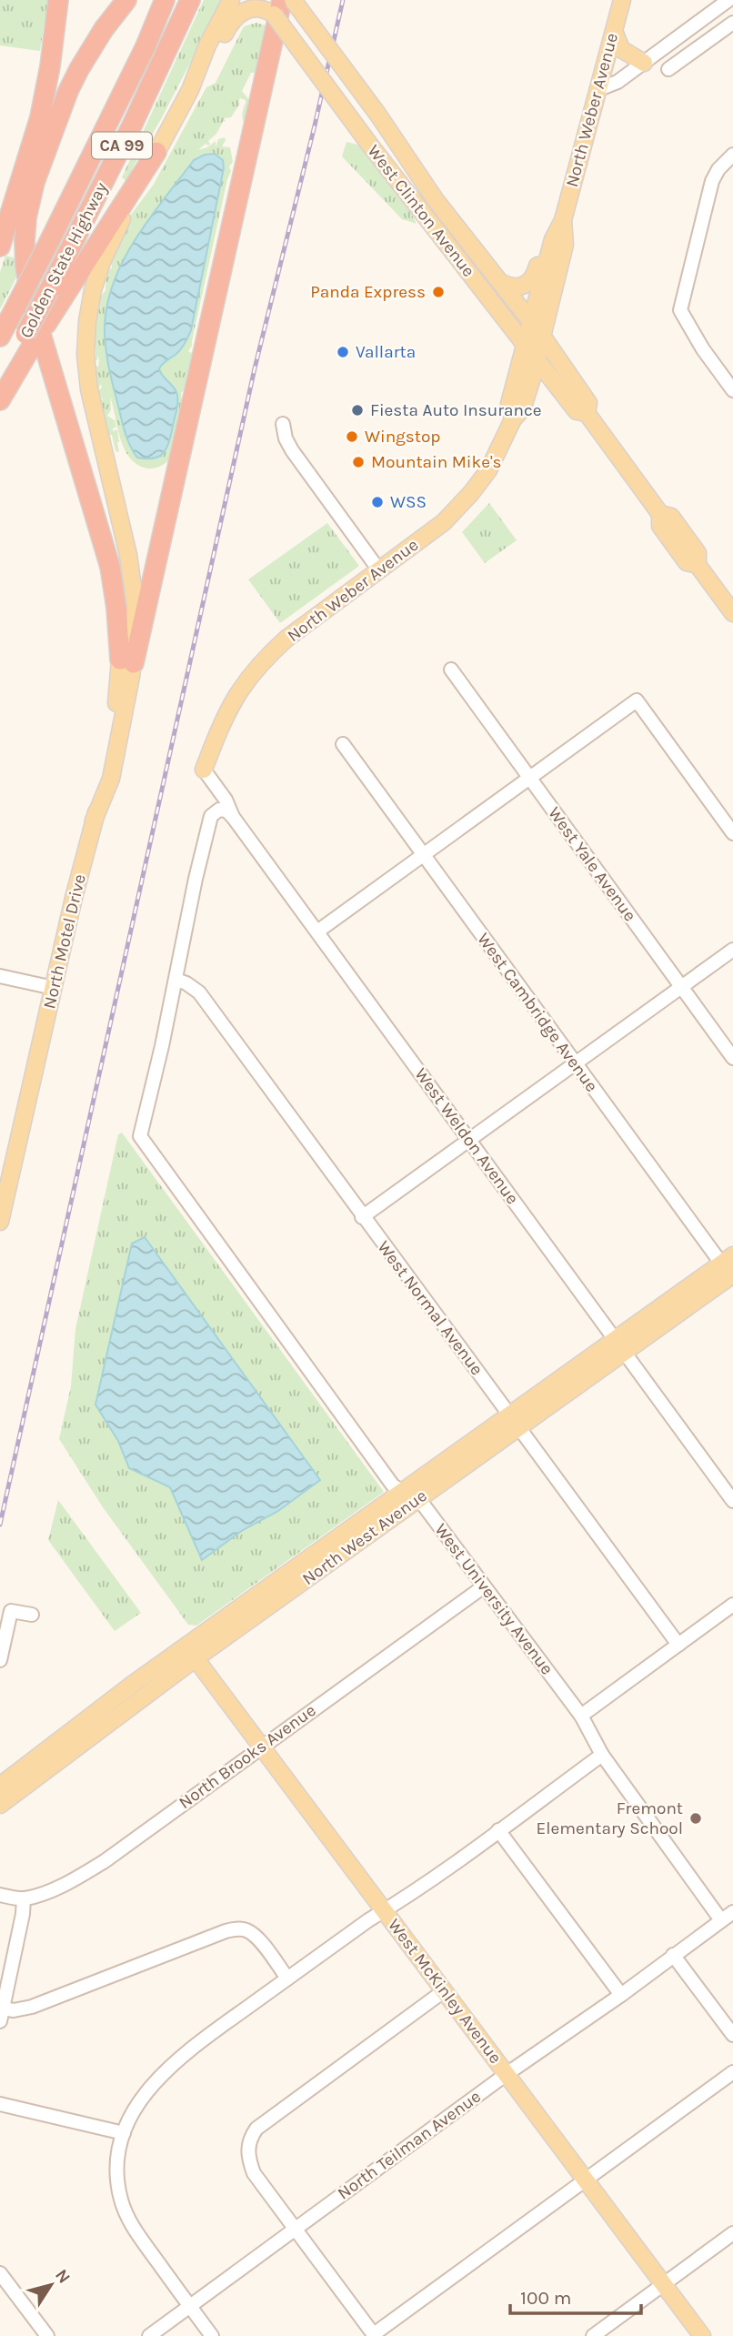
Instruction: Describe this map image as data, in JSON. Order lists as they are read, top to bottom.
{
  "streets": {
    "highway": ["CA 99", "Golden State Highway"],
    "main road": [
      "North Weber Avenue",
      "West Clinton Avenue",
      "North Motel Drive",
      "North West Avenue",
      "West McKinley Avenue"
    ],
    "street": [
      "West Yale Avenue",
      "West Cambridge Avenue",
      "West Weldon Avenue",
      "West Normal Avenue",
      "West University Avenue",
      "North Brooks Avenue",
      "North Teilman Avenue"
    ]
  },
  "crossings": [
    ["North Weber Avenue", "West Clinton Avenue"],
    ["North Weber Avenue", "West Weldon Avenue"],
    ["West Cambridge Avenue", "North West Avenue"],
    ["West Weldon Avenue", "North West Avenue"],
    ["West Normal Avenue", "North West Avenue"],
    ["West Normal Avenue", "West University Avenue"],
    ["North West Avenue", "West University Avenue"],
    ["North West Avenue", "West McKinley Avenue"],
    ["West University Avenue", "North Brooks Avenue"],
    ["West University Avenue", "North Teilman Avenue"],
    ["North Brooks Avenue", "West McKinley Avenue"],
    ["West McKinley Avenue", "North Teilman Avenue"]
  ],
  "places": [
    "Panda Express",
    "Vallarta",
    "Fiesta Auto Insurance",
    "Wingstop",
    "Mountain Mike's",
    "WSS",
    "Fremont Elementary School"
  ],
  "scale_bar": "100 m",
  "north": "top right"
}
